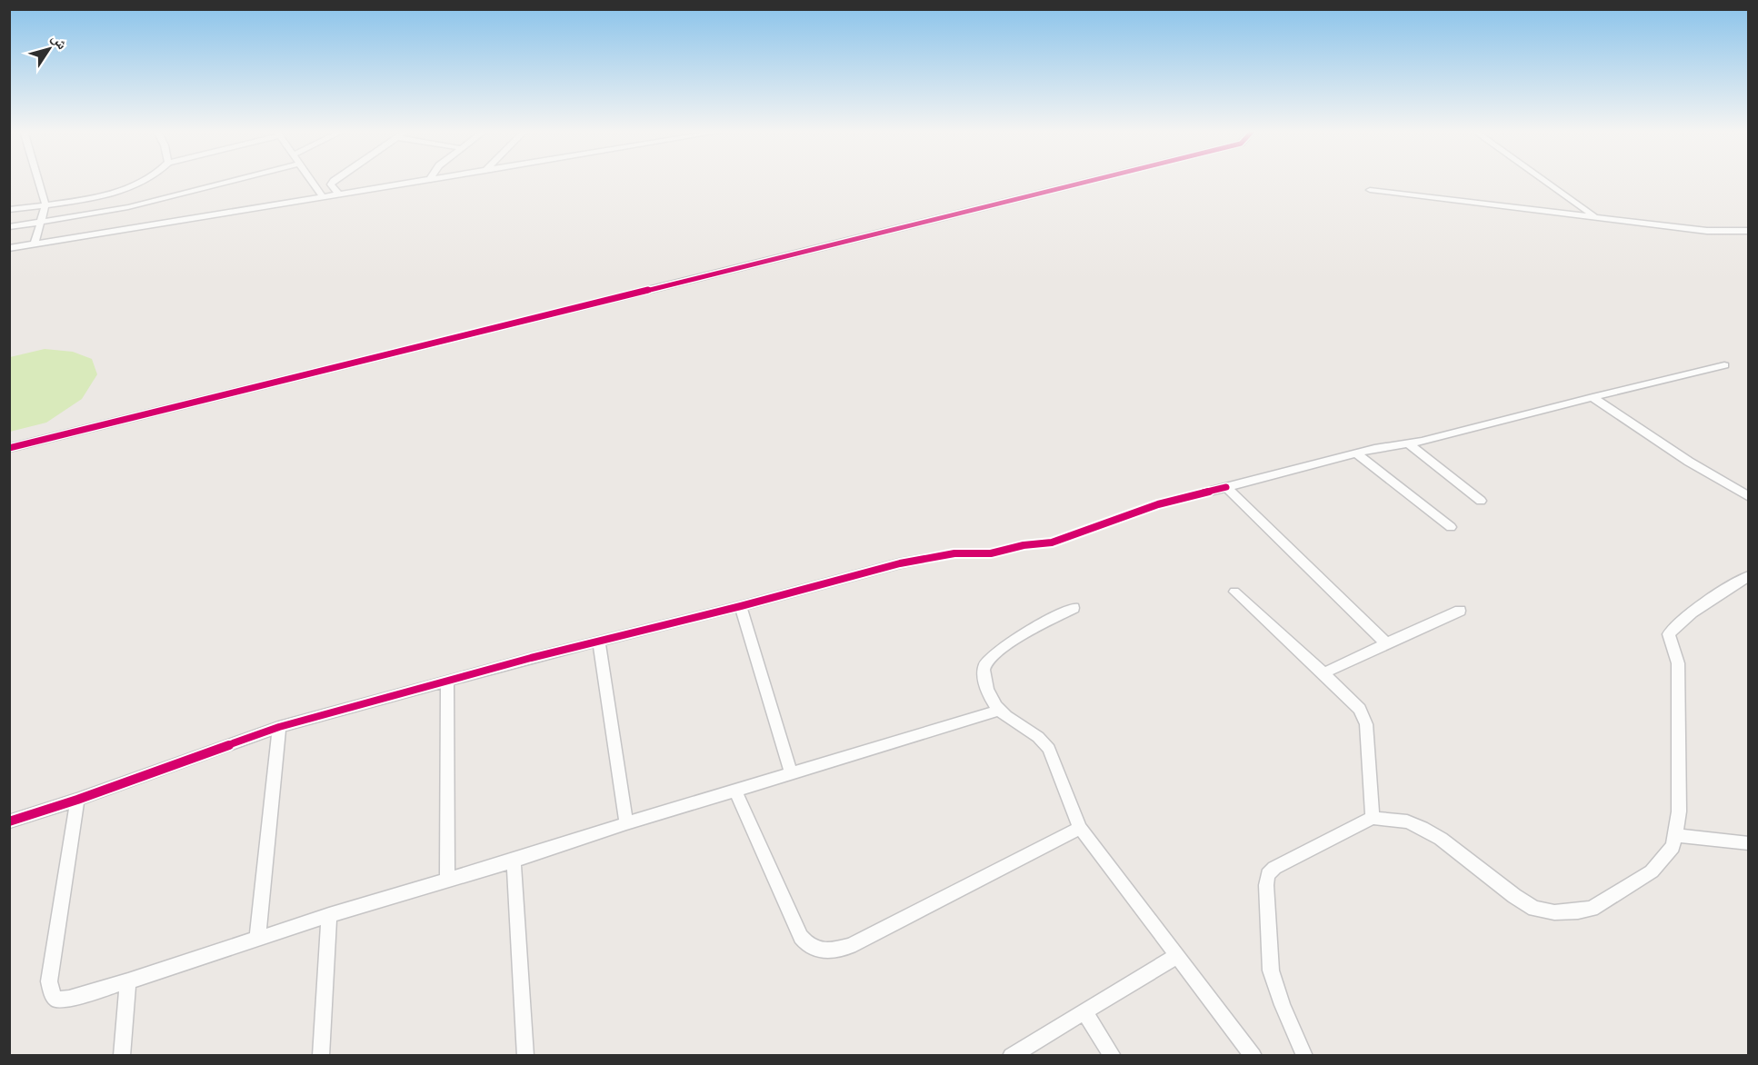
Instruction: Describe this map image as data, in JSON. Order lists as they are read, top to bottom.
{
  "north": "top right"
}
